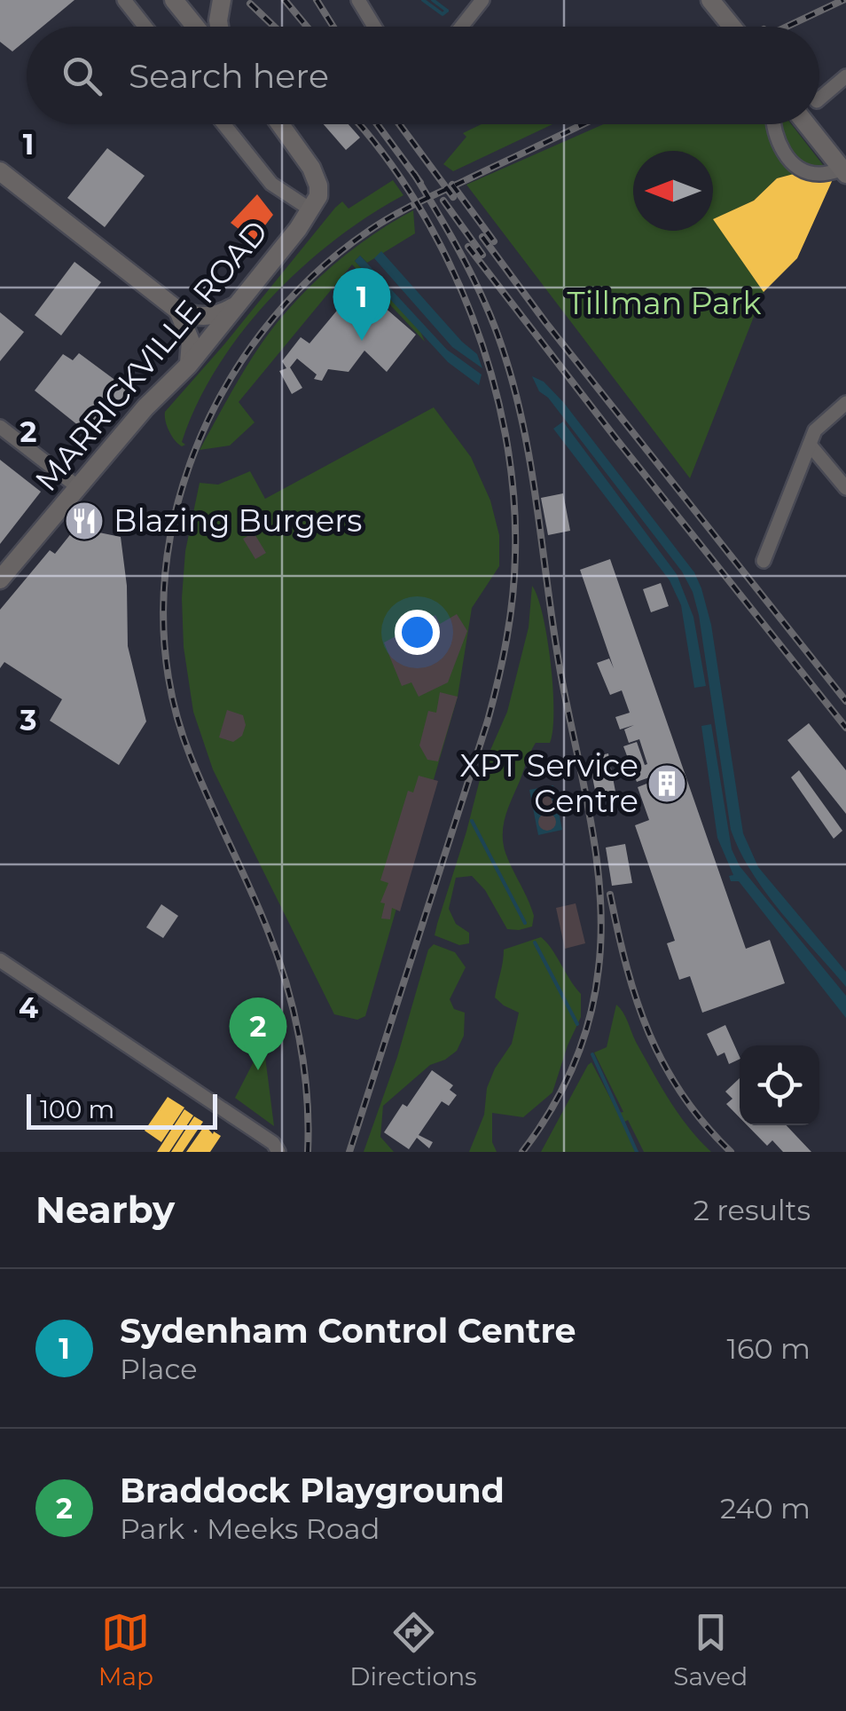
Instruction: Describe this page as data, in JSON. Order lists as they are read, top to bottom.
{
  "streets": {
    "main road": ["MARRICKVILLE ROAD"]
  },
  "parks": ["Tillman Park"],
  "places": {
    "restaurant": ["Blazing Burgers"],
    "building": ["XPT Service Centre"]
  },
  "scale_bar": "100 m",
  "north": "left",
  "page": {
    "search": "Search here",
    "pins": ["1", "2"],
    "scale": "100 m",
    "heading": ["Nearby", "2 results"],
    "list": [
      {
        "mark": "1",
        "name": "Sydenham Control Centre",
        "note": "Place",
        "value": "160 m"
      },
      {
        "mark": "2",
        "name": "Braddock Playground",
        "note": "Park · Meeks Road",
        "value": "240 m"
      }
    ],
    "nav": ["Map", "Directions", "Saved"]
  },
  "grid": {
    "rows": [
      "1",
      "2",
      "3",
      "4"
    ]
  }
}
